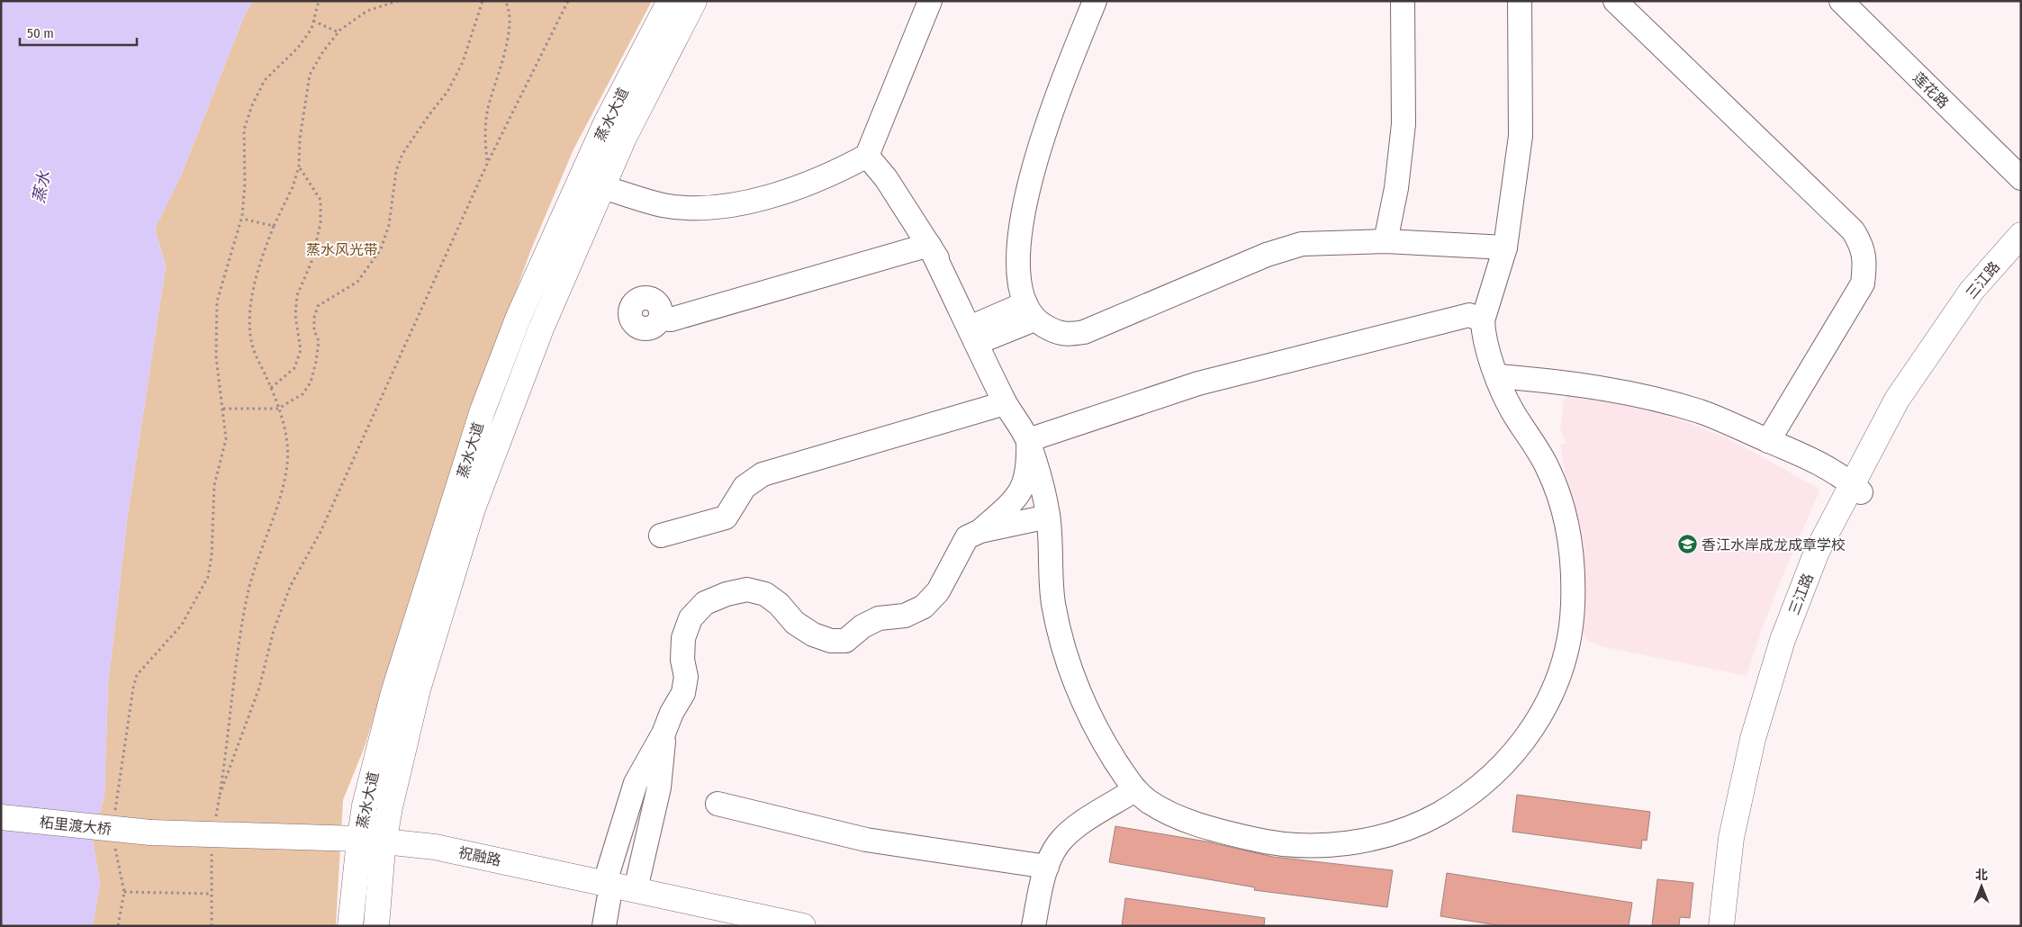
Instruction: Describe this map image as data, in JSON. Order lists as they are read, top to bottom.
{
  "streets": {
    "main road": [
      "蒸水大道",
      "三江路",
      "柘里渡大桥",
      "祝融路"
    ],
    "street": ["莲花路"]
  },
  "crossings": [
    ["蒸水大道", "祝融路"],
    ["柘里渡大桥", "祝融路"]
  ],
  "water": ["蒸水"],
  "parks": ["蒸水风光带"],
  "places": {
    "school or university": ["香江水岸成龙成章学校"]
  },
  "scale_bar": "50 m",
  "north": "top"
}
